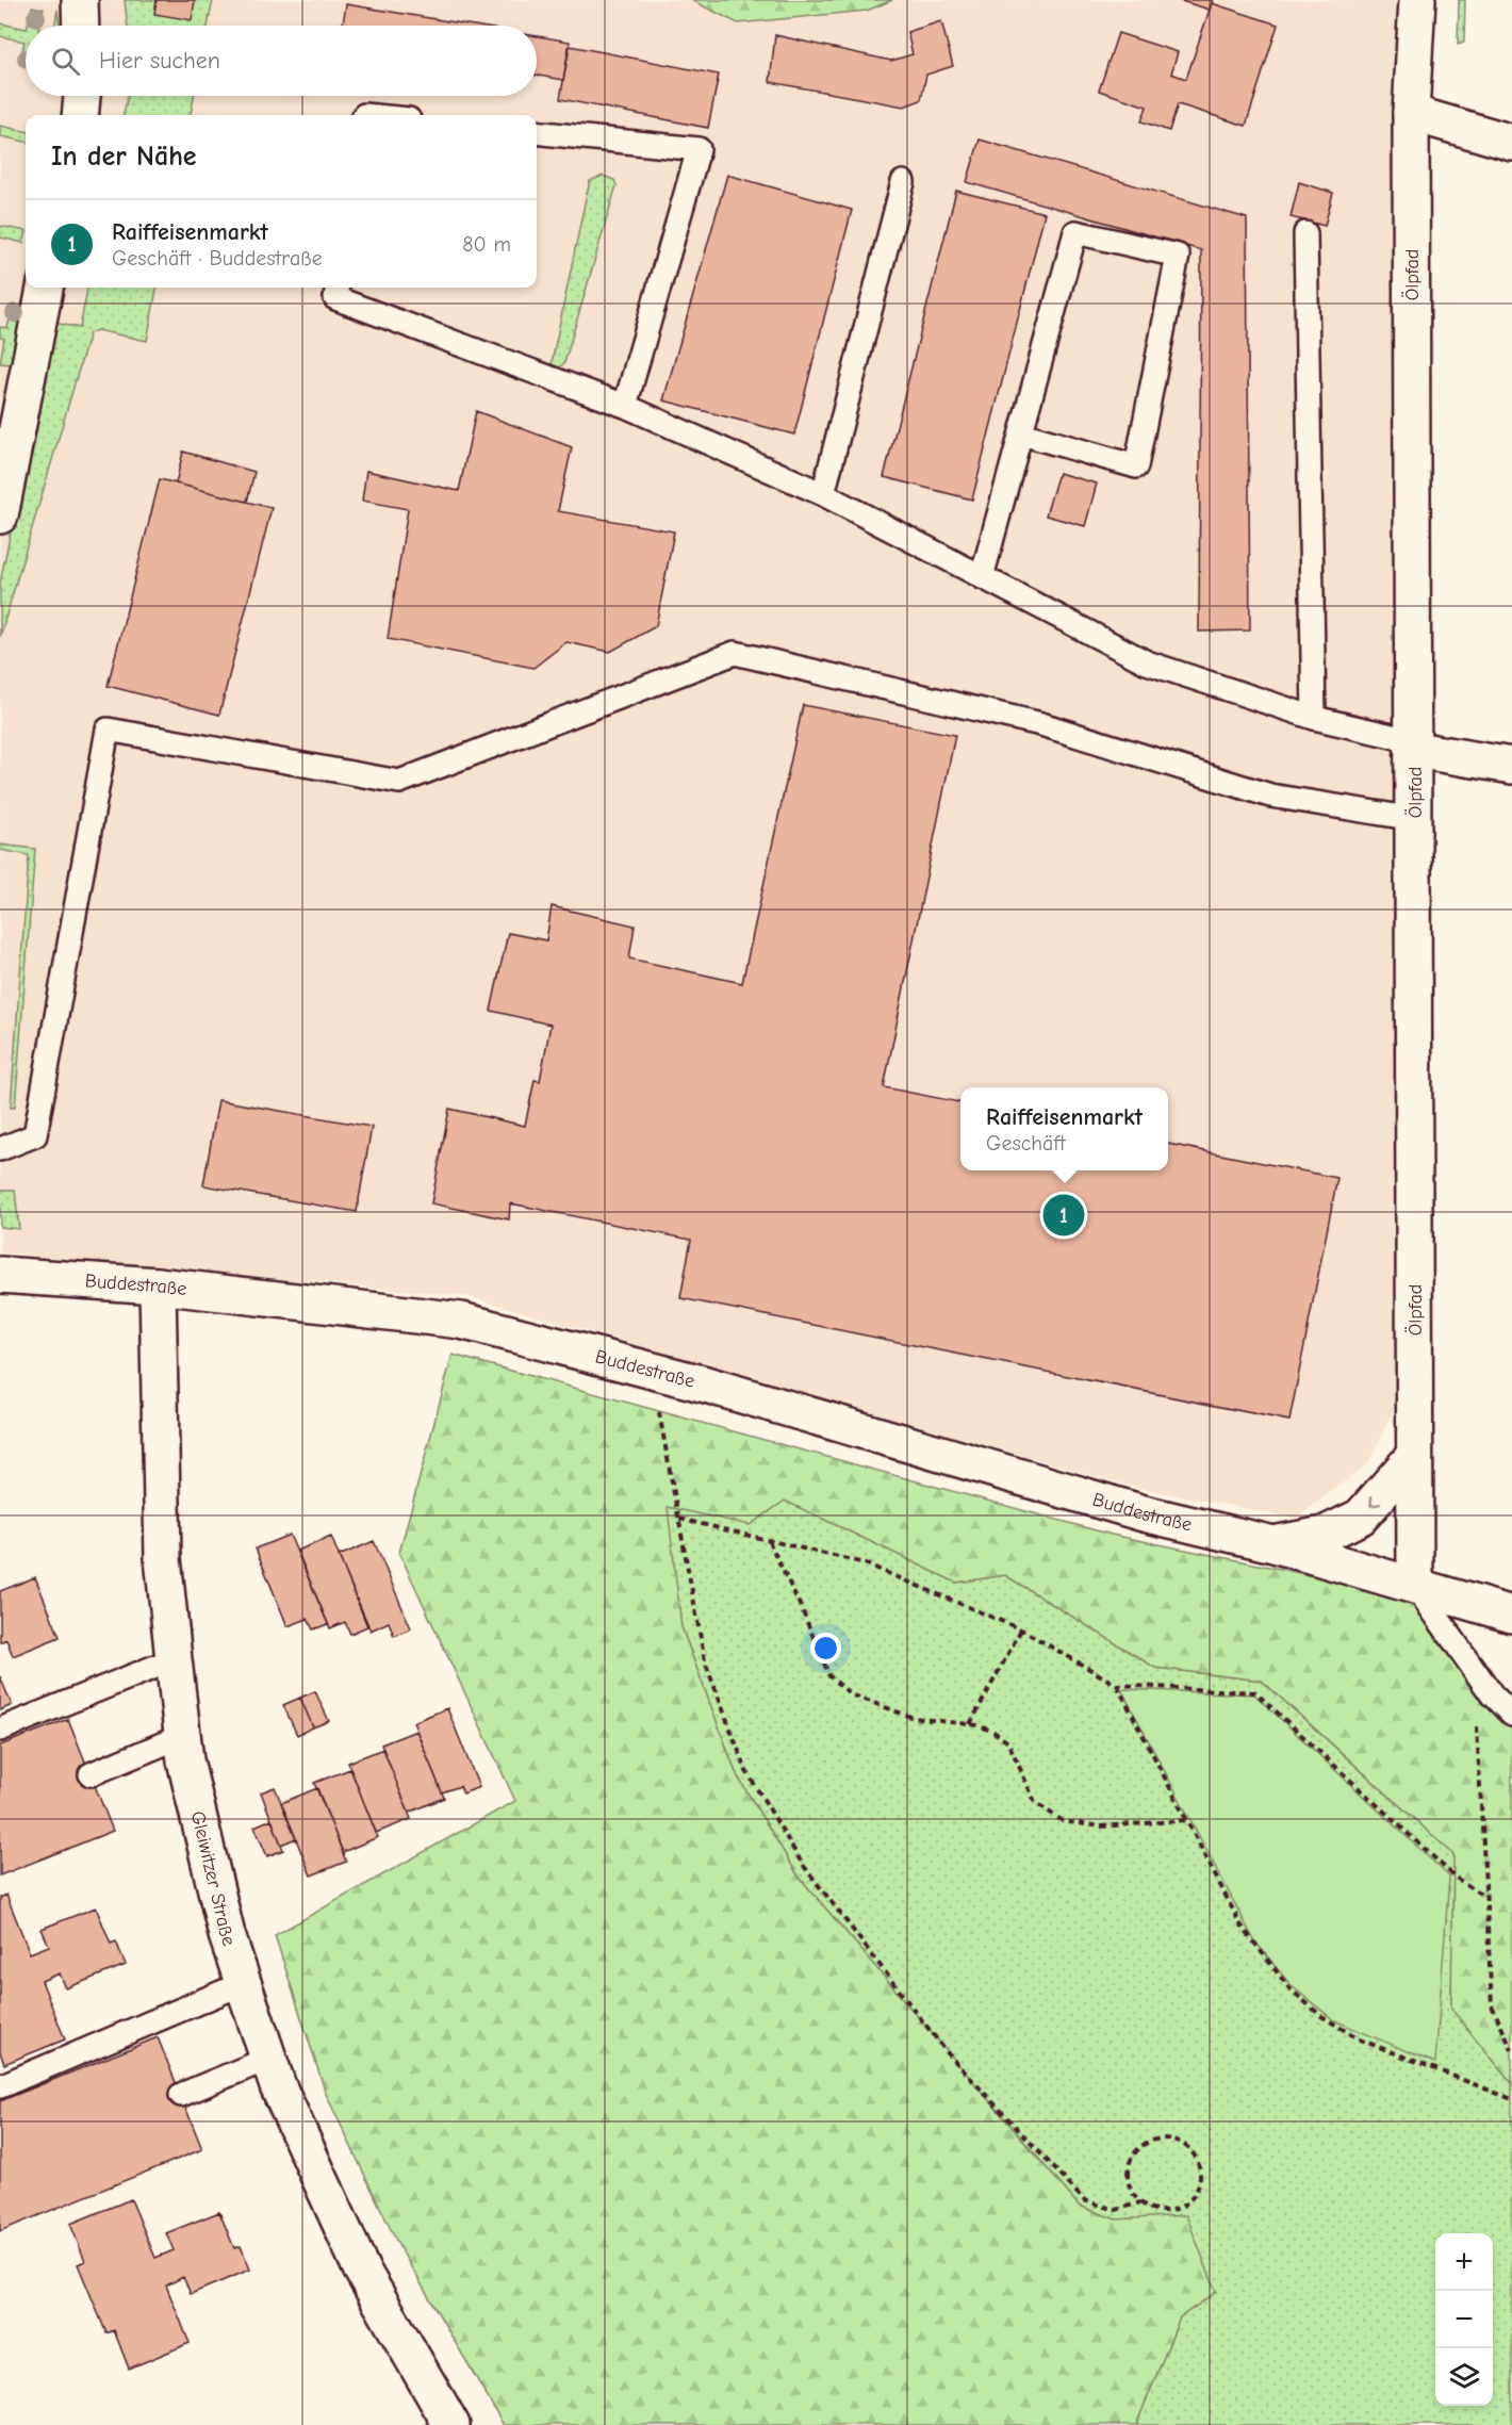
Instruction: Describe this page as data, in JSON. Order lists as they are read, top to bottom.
{
  "streets": {
    "street": ["Ölpfad", "Buddestraße", "Gleiwitzer Straße"]
  },
  "crossings": [
    ["Ölpfad", "Buddestraße"],
    ["Buddestraße", "Gleiwitzer Straße"]
  ],
  "page": {
    "search": "Hier suchen",
    "heading": "In der Nähe",
    "list": [
      {
        "mark": "1",
        "name": "Raiffeisenmarkt",
        "note": "Geschäft · Buddestraße",
        "value": "80 m"
      }
    ],
    "popup": ["Raiffeisenmarkt", "Geschäft"],
    "pins": "1",
    "map_buttons": ["+", "−"]
  }
}
